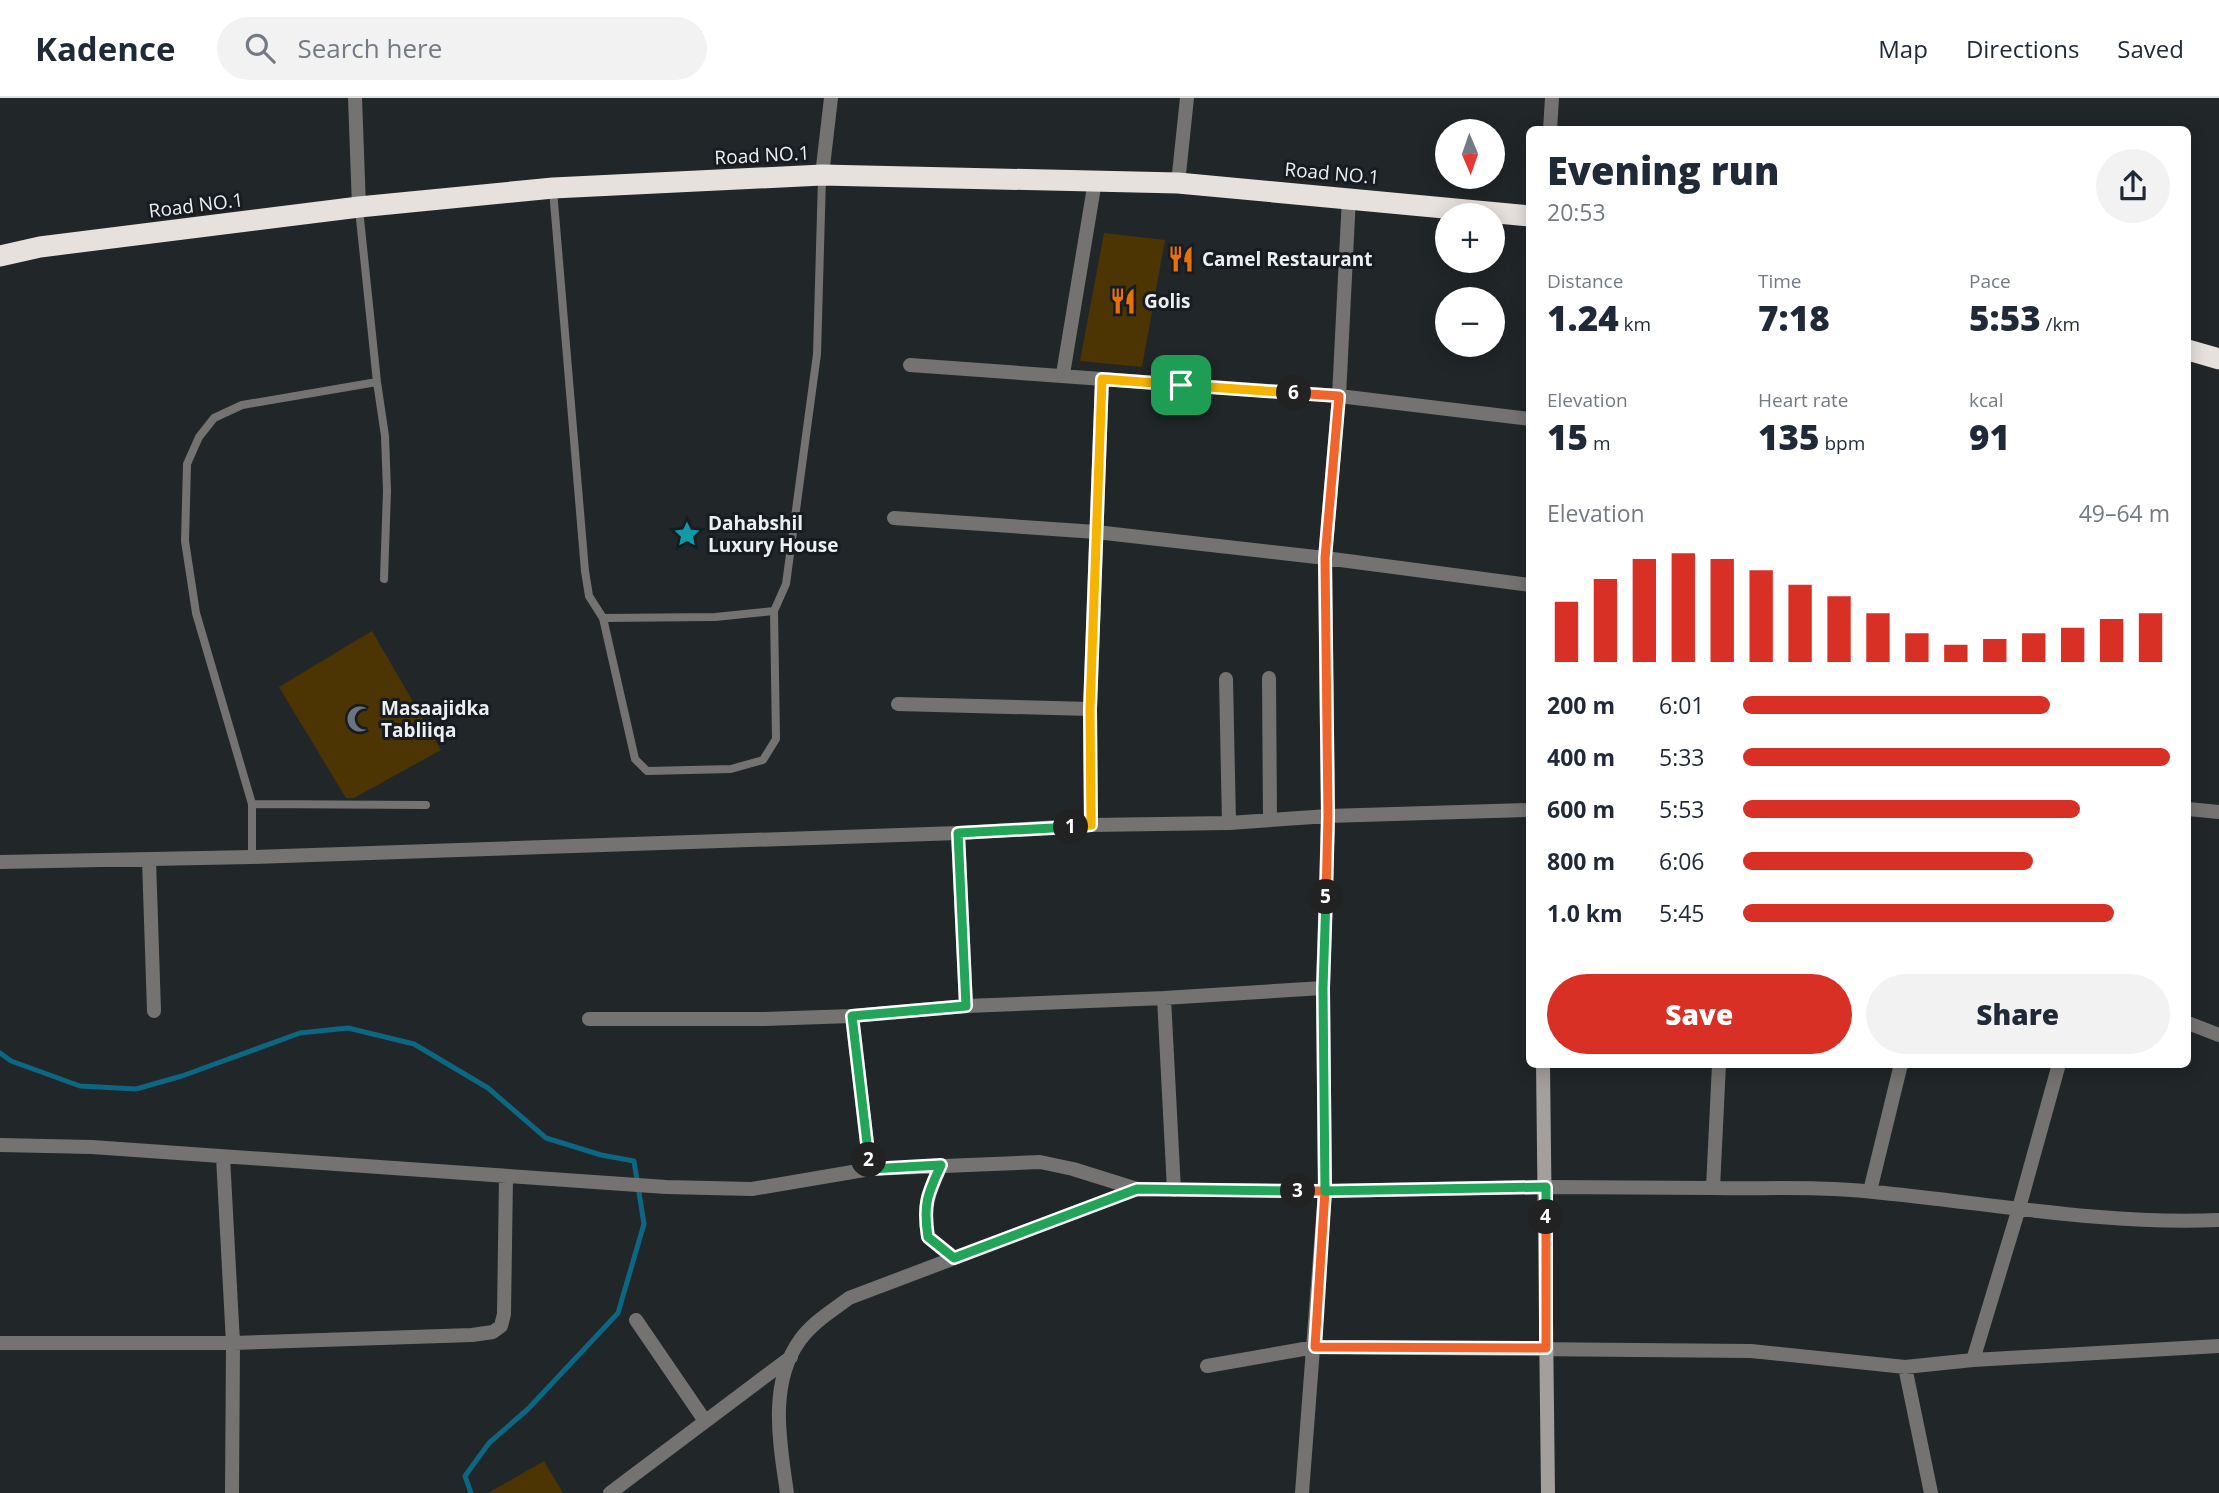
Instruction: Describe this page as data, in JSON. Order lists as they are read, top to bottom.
{
  "streets": {
    "highway": ["Road NO.1"]
  },
  "places": {
    "restaurant": ["Camel Restaurant", "Golis"],
    "place": ["Dahabshil Luxury House"],
    "mosque": ["Masaajidka Tabliiqa"]
  },
  "north": "bottom",
  "page": {
    "header": "Kadence",
    "search": "Search here",
    "nav": ["Map", "Directions", "Saved"],
    "map_buttons": ["+", "−"],
    "heading": ["Evening run", "20:53"],
    "stats": [
      ["Distance", "1.24 km"],
      ["Time", "7:18"],
      ["Pace", "5:53 /km"],
      ["Elevation", "15 m"],
      ["Heart rate", "135 bpm"],
      ["kcal", "91"]
    ],
    "pins": [
      "6",
      "1",
      "5",
      "2",
      "3",
      "4"
    ],
    "chart": ["Elevation", "49–64 m"],
    "list": [
      {
        "name": "200 m",
        "note": "6:01"
      },
      {
        "name": "400 m",
        "note": "5:33"
      },
      {
        "name": "600 m",
        "note": "5:53"
      },
      {
        "name": "800 m",
        "note": "6:06"
      },
      {
        "name": "1.0 km",
        "note": "5:45"
      }
    ],
    "buttons": ["Save", "Share"]
  }
}
